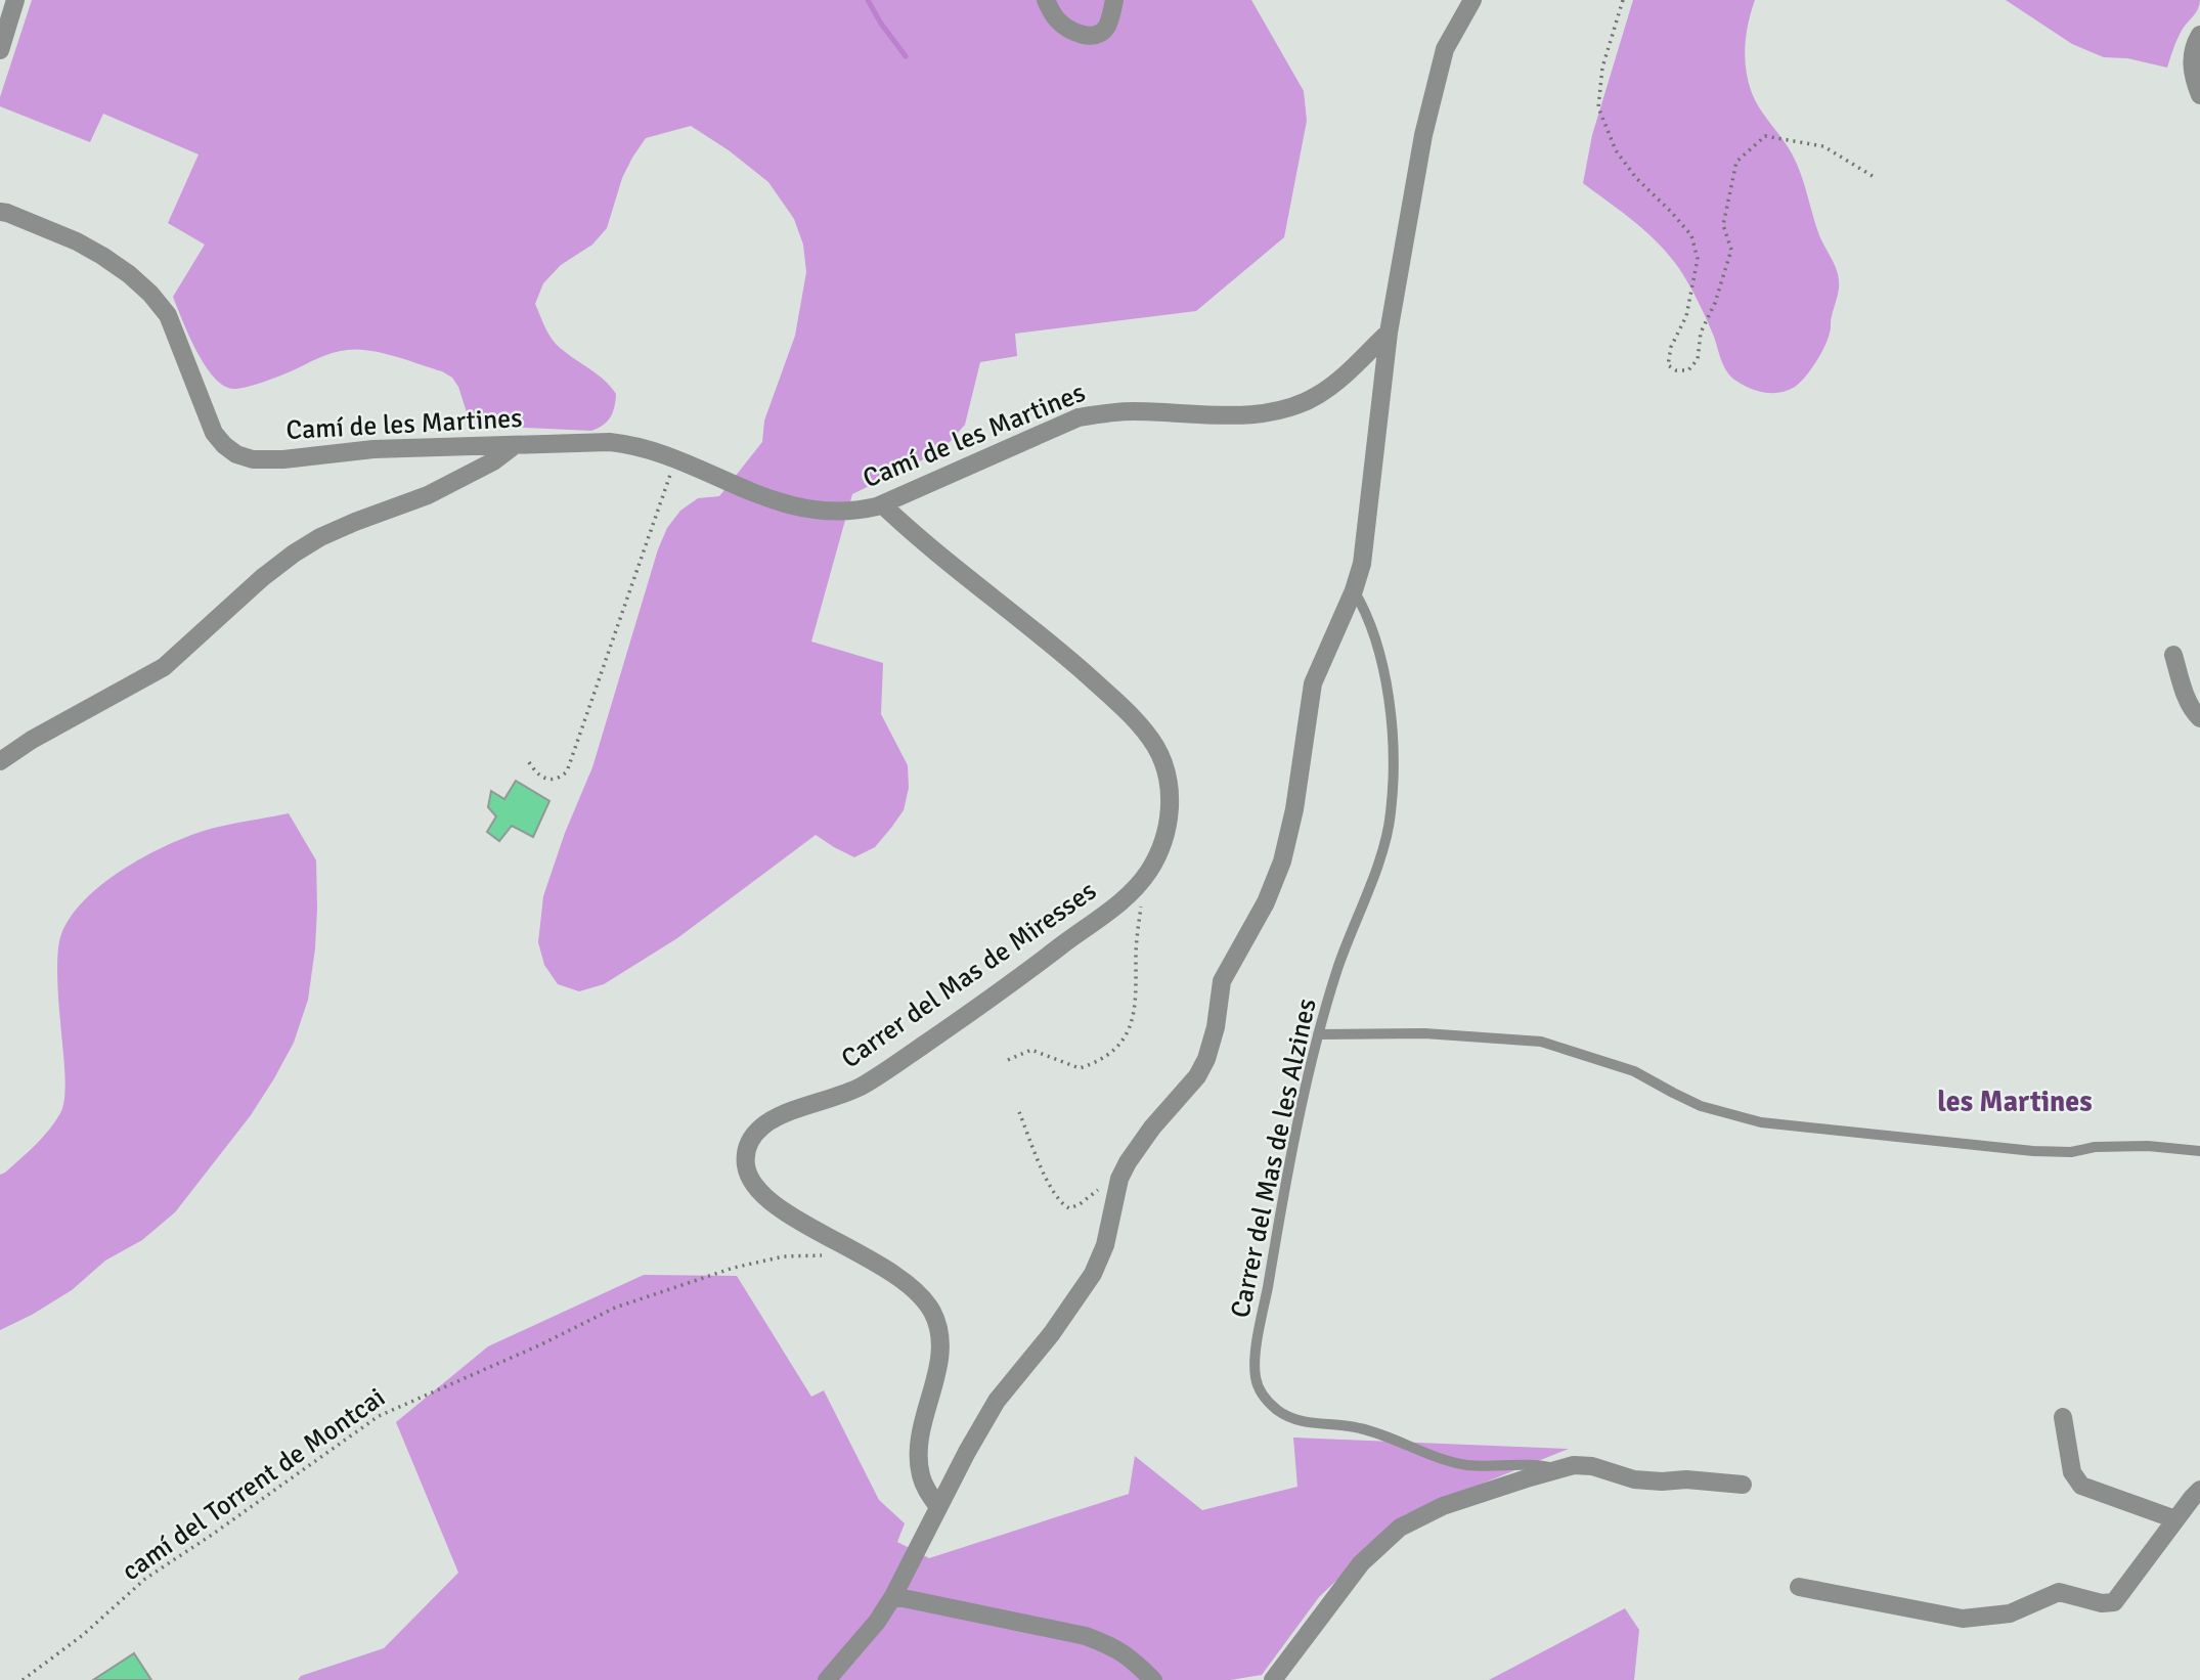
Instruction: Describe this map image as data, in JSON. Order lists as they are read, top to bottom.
{
  "streets": {
    "street": ["Camí de les Martines", "Carrer del Mas de Miresses"],
    "lane": ["Carrer del Mas de les Alzines"],
    "path": ["camí del Torrent de Montcai"]
  },
  "crossings": [
    ["Camí de les Martines", "Carrer del Mas de Miresses"],
    ["Carrer del Mas de Miresses", "camí del Torrent de Montcai"]
  ],
  "districts": ["les Martines"]
}
